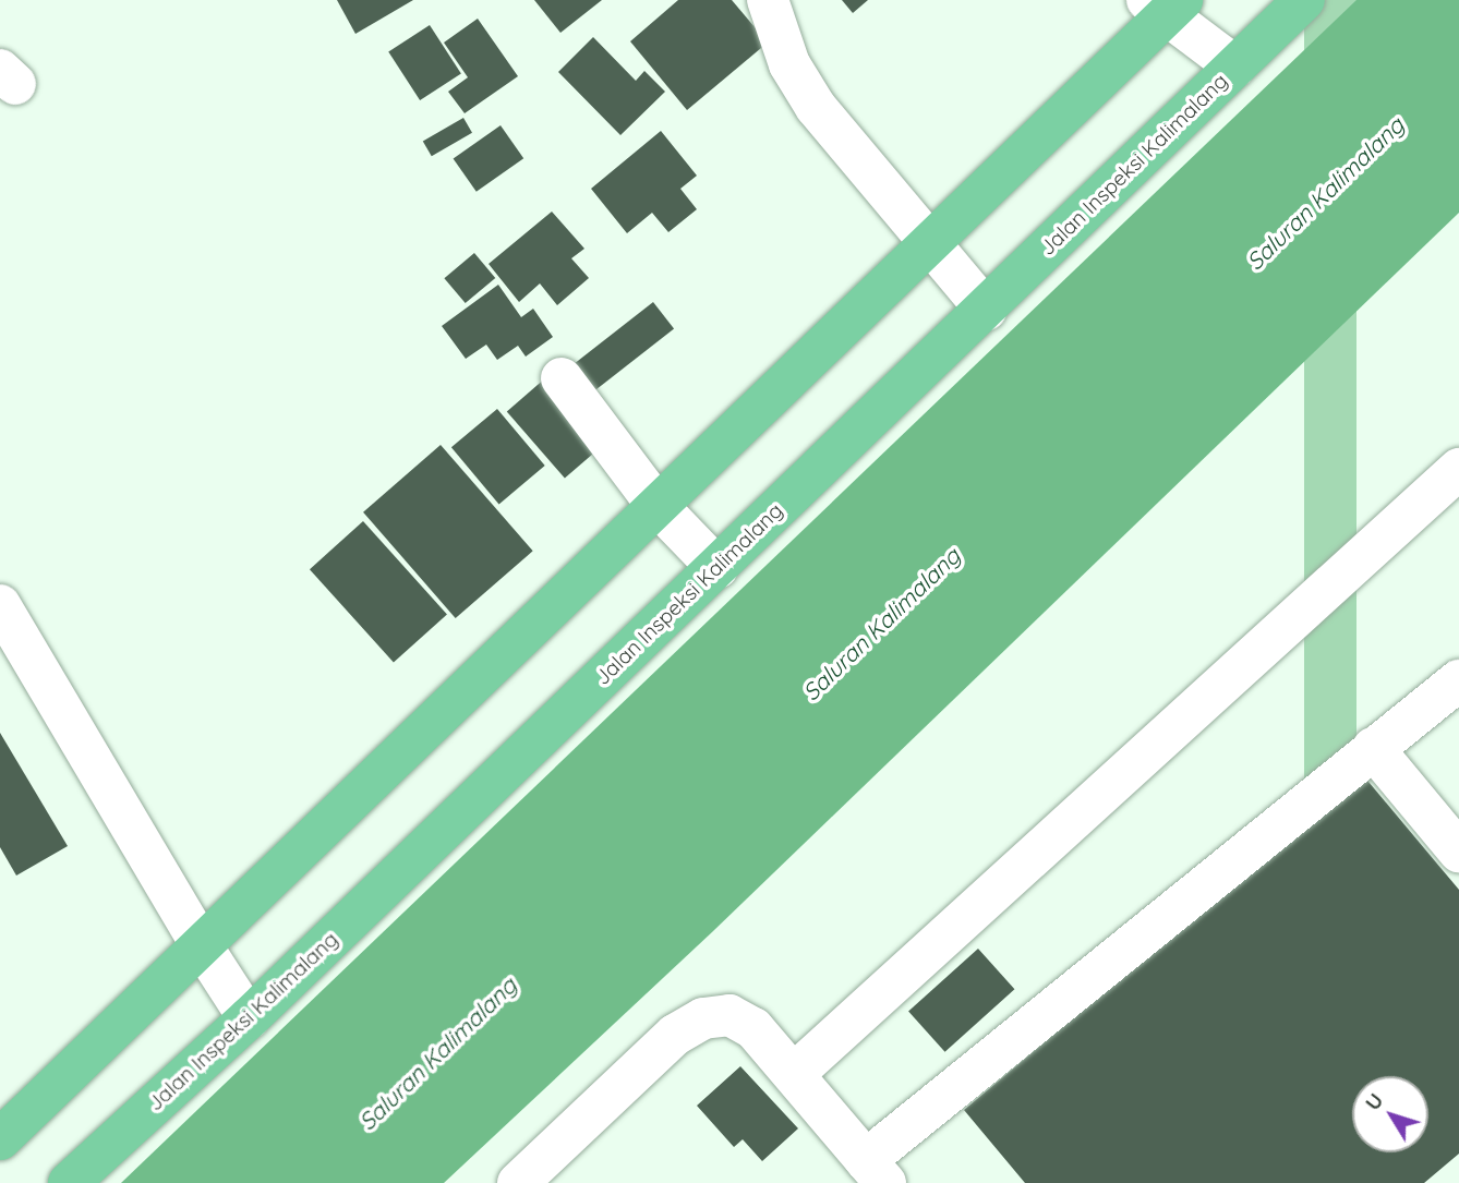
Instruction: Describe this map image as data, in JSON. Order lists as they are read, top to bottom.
{
  "streets": {
    "main road": ["Jalan Inspeksi Kalimalang"]
  },
  "water": ["Saluran Kalimalang"],
  "north": "top left"
}
